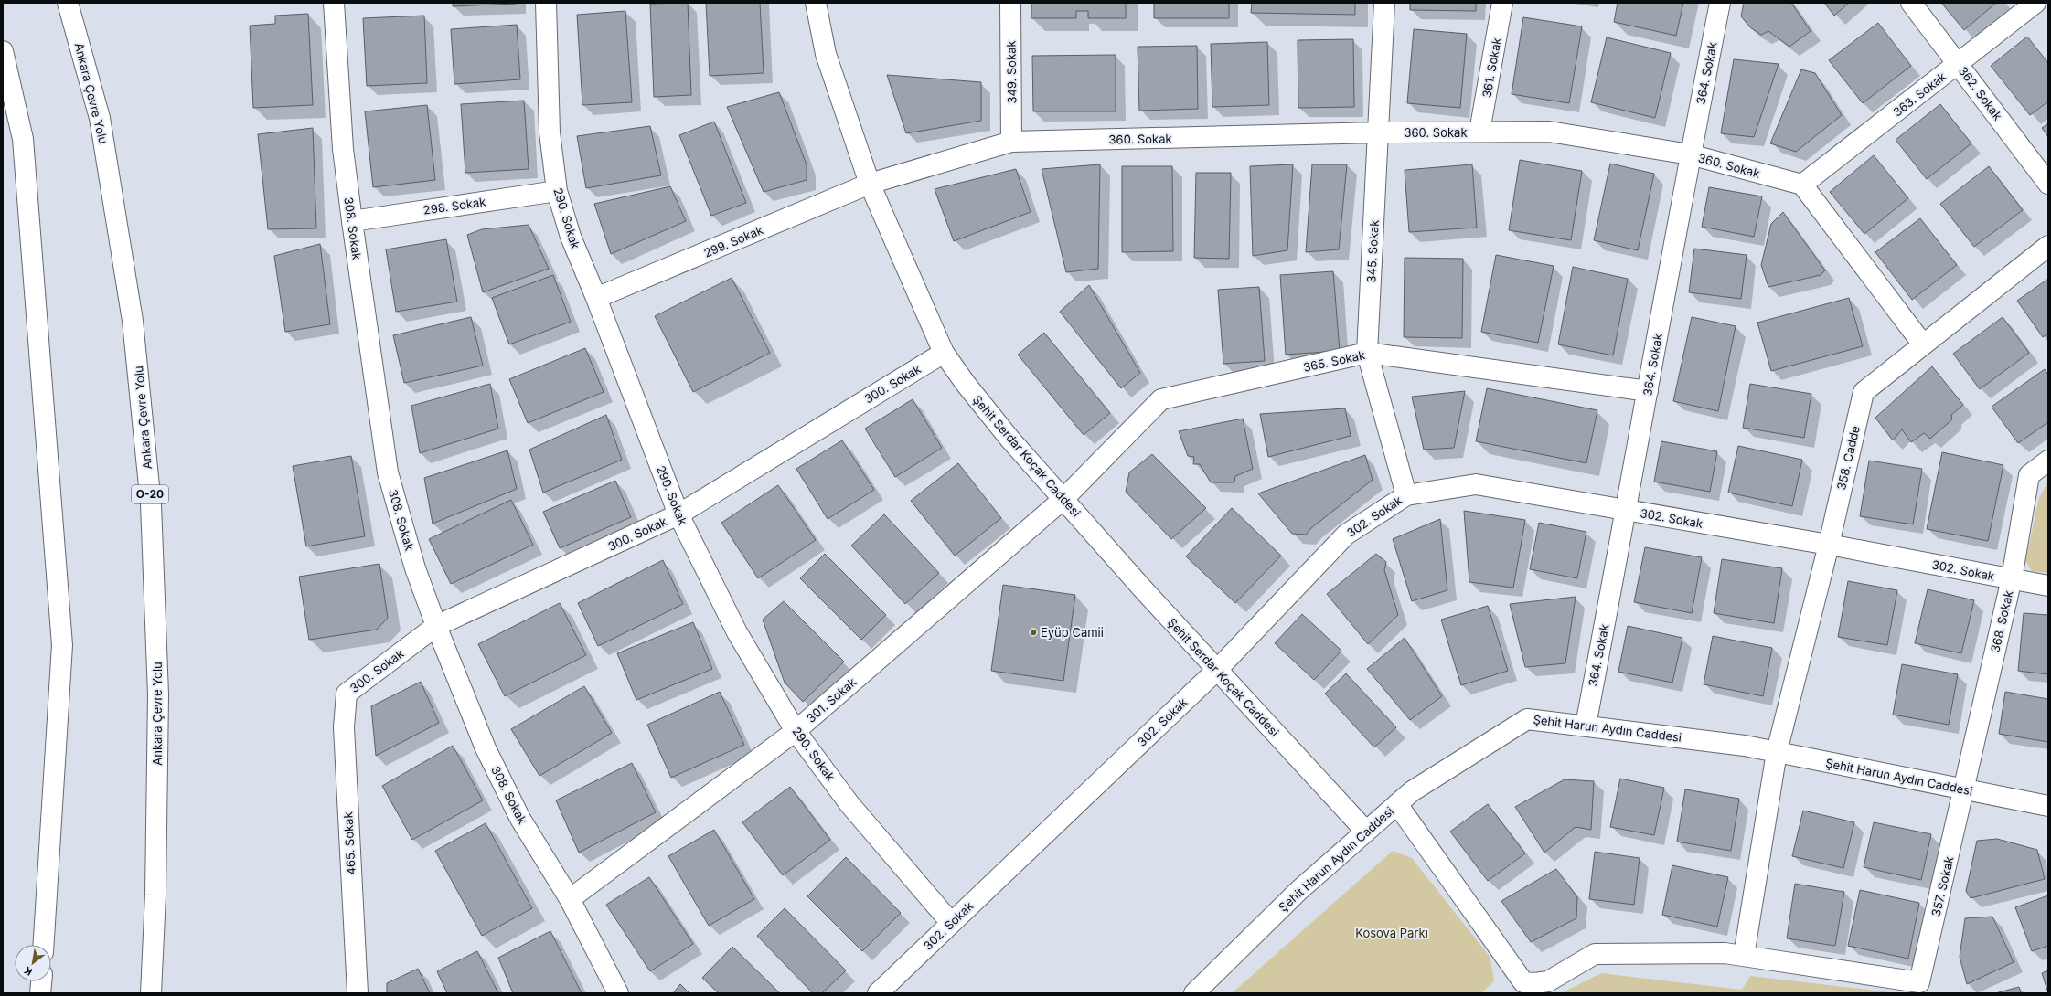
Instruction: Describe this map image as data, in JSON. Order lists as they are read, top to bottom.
{
  "streets": {
    "main road": [
      "361. Sokak",
      "349. Sokak",
      "364. Sokak",
      "Ankara Çevre Yolu",
      "362. Sokak",
      "363. Sokak",
      "360. Sokak",
      "298. Sokak",
      "290. Sokak",
      "308. Sokak",
      "299. Sokak",
      "345. Sokak",
      "365. Sokak",
      "300. Sokak",
      "Şehit Serdar Koçak Caddesi",
      "358. Cadde",
      "O-20",
      "302. Sokak",
      "368. Sokak",
      "301. Sokak",
      "Şehit Harun Aydın Caddesi",
      "465. Sokak",
      "357. Sokak"
    ]
  },
  "crossings": [
    ["361. Sokak", "360. Sokak"],
    ["349. Sokak", "360. Sokak"],
    ["364. Sokak", "360. Sokak"],
    ["364. Sokak", "365. Sokak"],
    ["364. Sokak", "302. Sokak"],
    ["364. Sokak", "Şehit Harun Aydın Caddesi"],
    ["362. Sokak", "363. Sokak"],
    ["363. Sokak", "360. Sokak"],
    ["360. Sokak", "299. Sokak"],
    ["360. Sokak", "345. Sokak"],
    ["360. Sokak", "Şehit Serdar Koçak Caddesi"],
    ["298. Sokak", "290. Sokak"],
    ["298. Sokak", "308. Sokak"],
    ["290. Sokak", "299. Sokak"],
    ["290. Sokak", "300. Sokak"],
    ["290. Sokak", "302. Sokak"],
    ["290. Sokak", "301. Sokak"],
    ["308. Sokak", "300. Sokak"],
    ["308. Sokak", "301. Sokak"],
    ["299. Sokak", "Şehit Serdar Koçak Caddesi"],
    ["345. Sokak", "365. Sokak"],
    ["345. Sokak", "302. Sokak"],
    ["365. Sokak", "Şehit Serdar Koçak Caddesi"],
    ["365. Sokak", "301. Sokak"],
    ["300. Sokak", "Şehit Serdar Koçak Caddesi"],
    ["300. Sokak", "465. Sokak"],
    ["Şehit Serdar Koçak Caddesi", "302. Sokak"],
    ["Şehit Serdar Koçak Caddesi", "301. Sokak"],
    ["Şehit Serdar Koçak Caddesi", "Şehit Harun Aydın Caddesi"],
    ["358. Cadde", "302. Sokak"],
    ["358. Cadde", "Şehit Harun Aydın Caddesi"],
    ["302. Sokak", "368. Sokak"],
    ["368. Sokak", "Şehit Harun Aydın Caddesi"],
    ["368. Sokak", "357. Sokak"],
    ["Şehit Harun Aydın Caddesi", "357. Sokak"]
  ],
  "parks": ["Kosova Parkı"],
  "places": ["Eyüp Camii"],
  "north": "bottom left"
}
